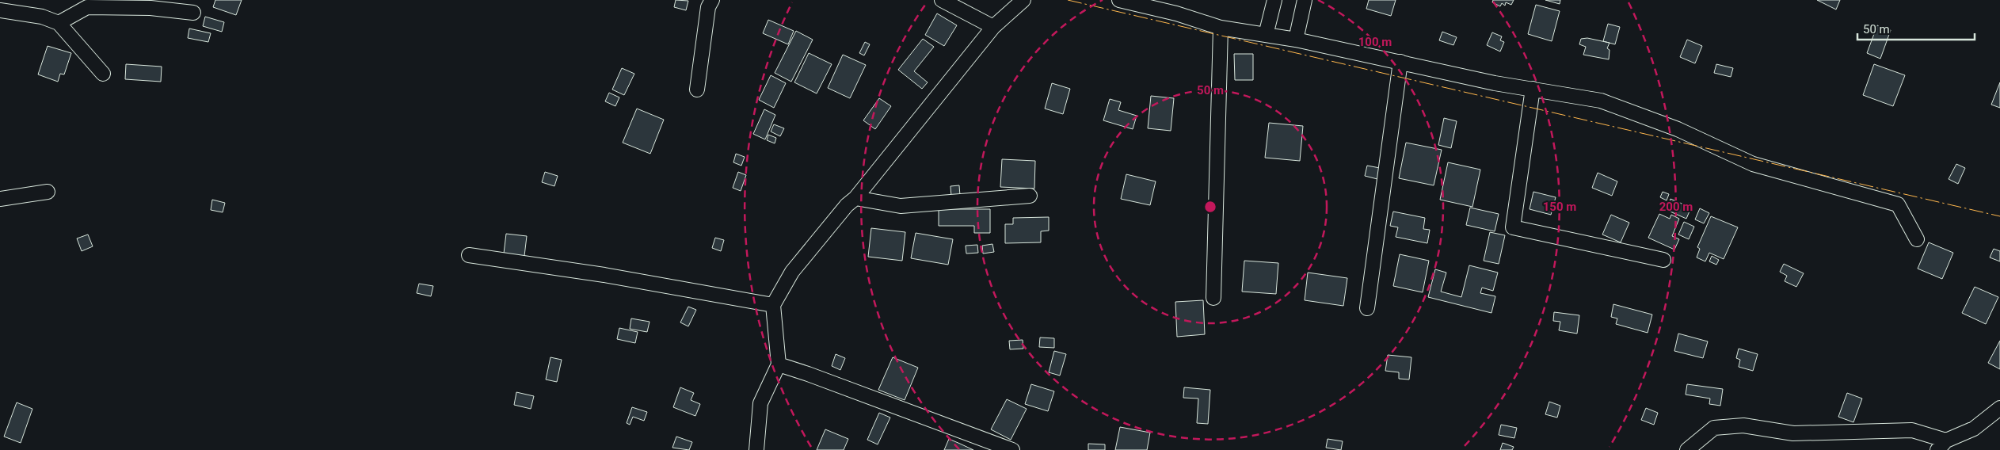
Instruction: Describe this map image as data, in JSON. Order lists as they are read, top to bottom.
{
  "scale_bar": "50 m",
  "rings": [
    "100 m",
    "50 m",
    "150 m",
    "200 m"
  ]
}
